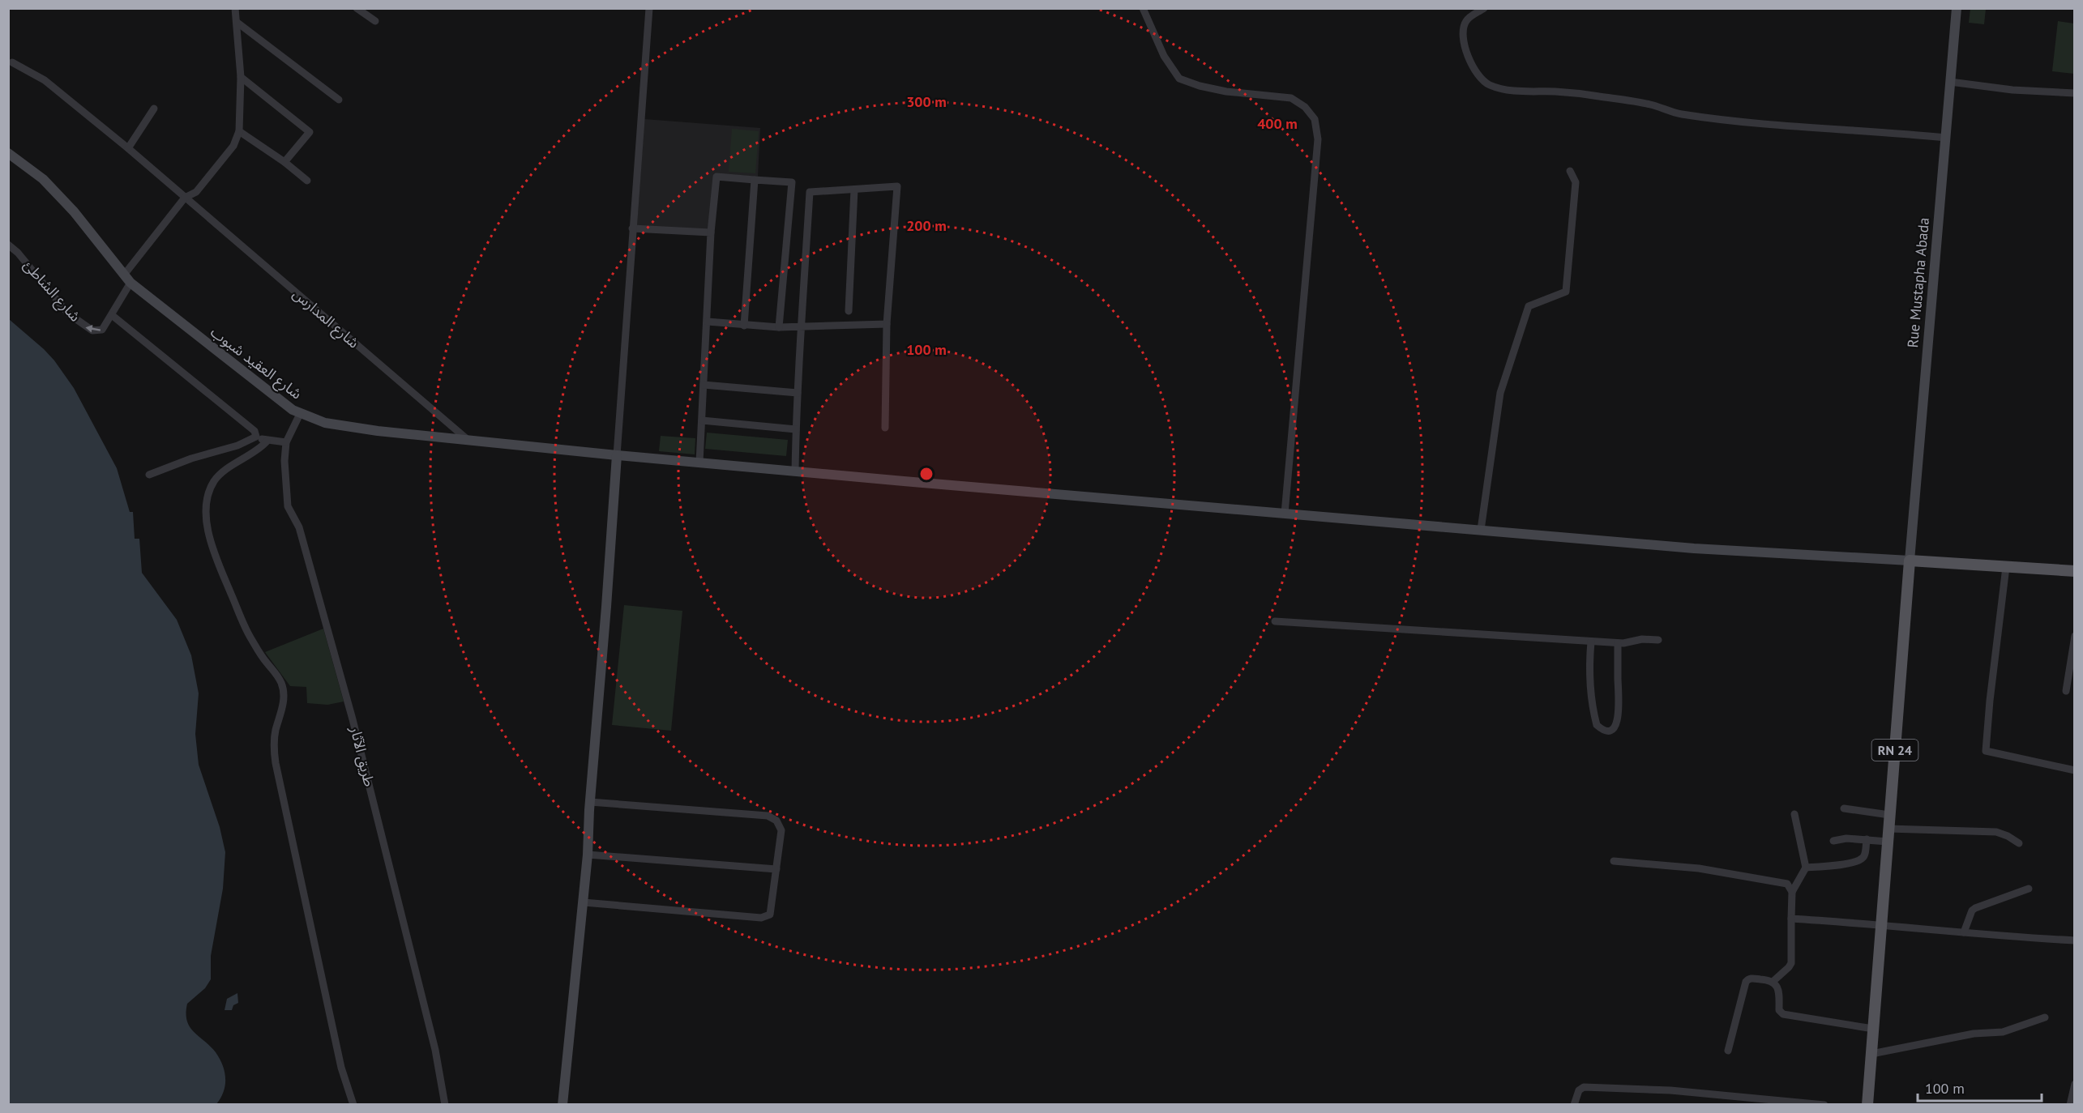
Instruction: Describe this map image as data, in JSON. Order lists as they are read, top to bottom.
{
  "streets": {
    "main road": ["Rue Mustapha Abada", "شارع العقيد شبوب", "RN 24"],
    "street": ["شارع الشاطئ", "شارع المدارس", "طريق الآثار"]
  },
  "crossings": [
    ["Rue Mustapha Abada", "شارع العقيد شبوب"],
    ["Rue Mustapha Abada", "RN 24"],
    ["شارع الشاطئ", "شارع المدارس"],
    ["شارع الشاطئ", "شارع العقيد شبوب"],
    ["شارع المدارس", "شارع العقيد شبوب"],
    ["شارع العقيد شبوب", "RN 24"],
    ["شارع العقيد شبوب", "طريق الآثار"]
  ],
  "scale_bar": "100 m",
  "rings": [
    "300 m",
    "400 m",
    "200 m",
    "100 m"
  ]
}
